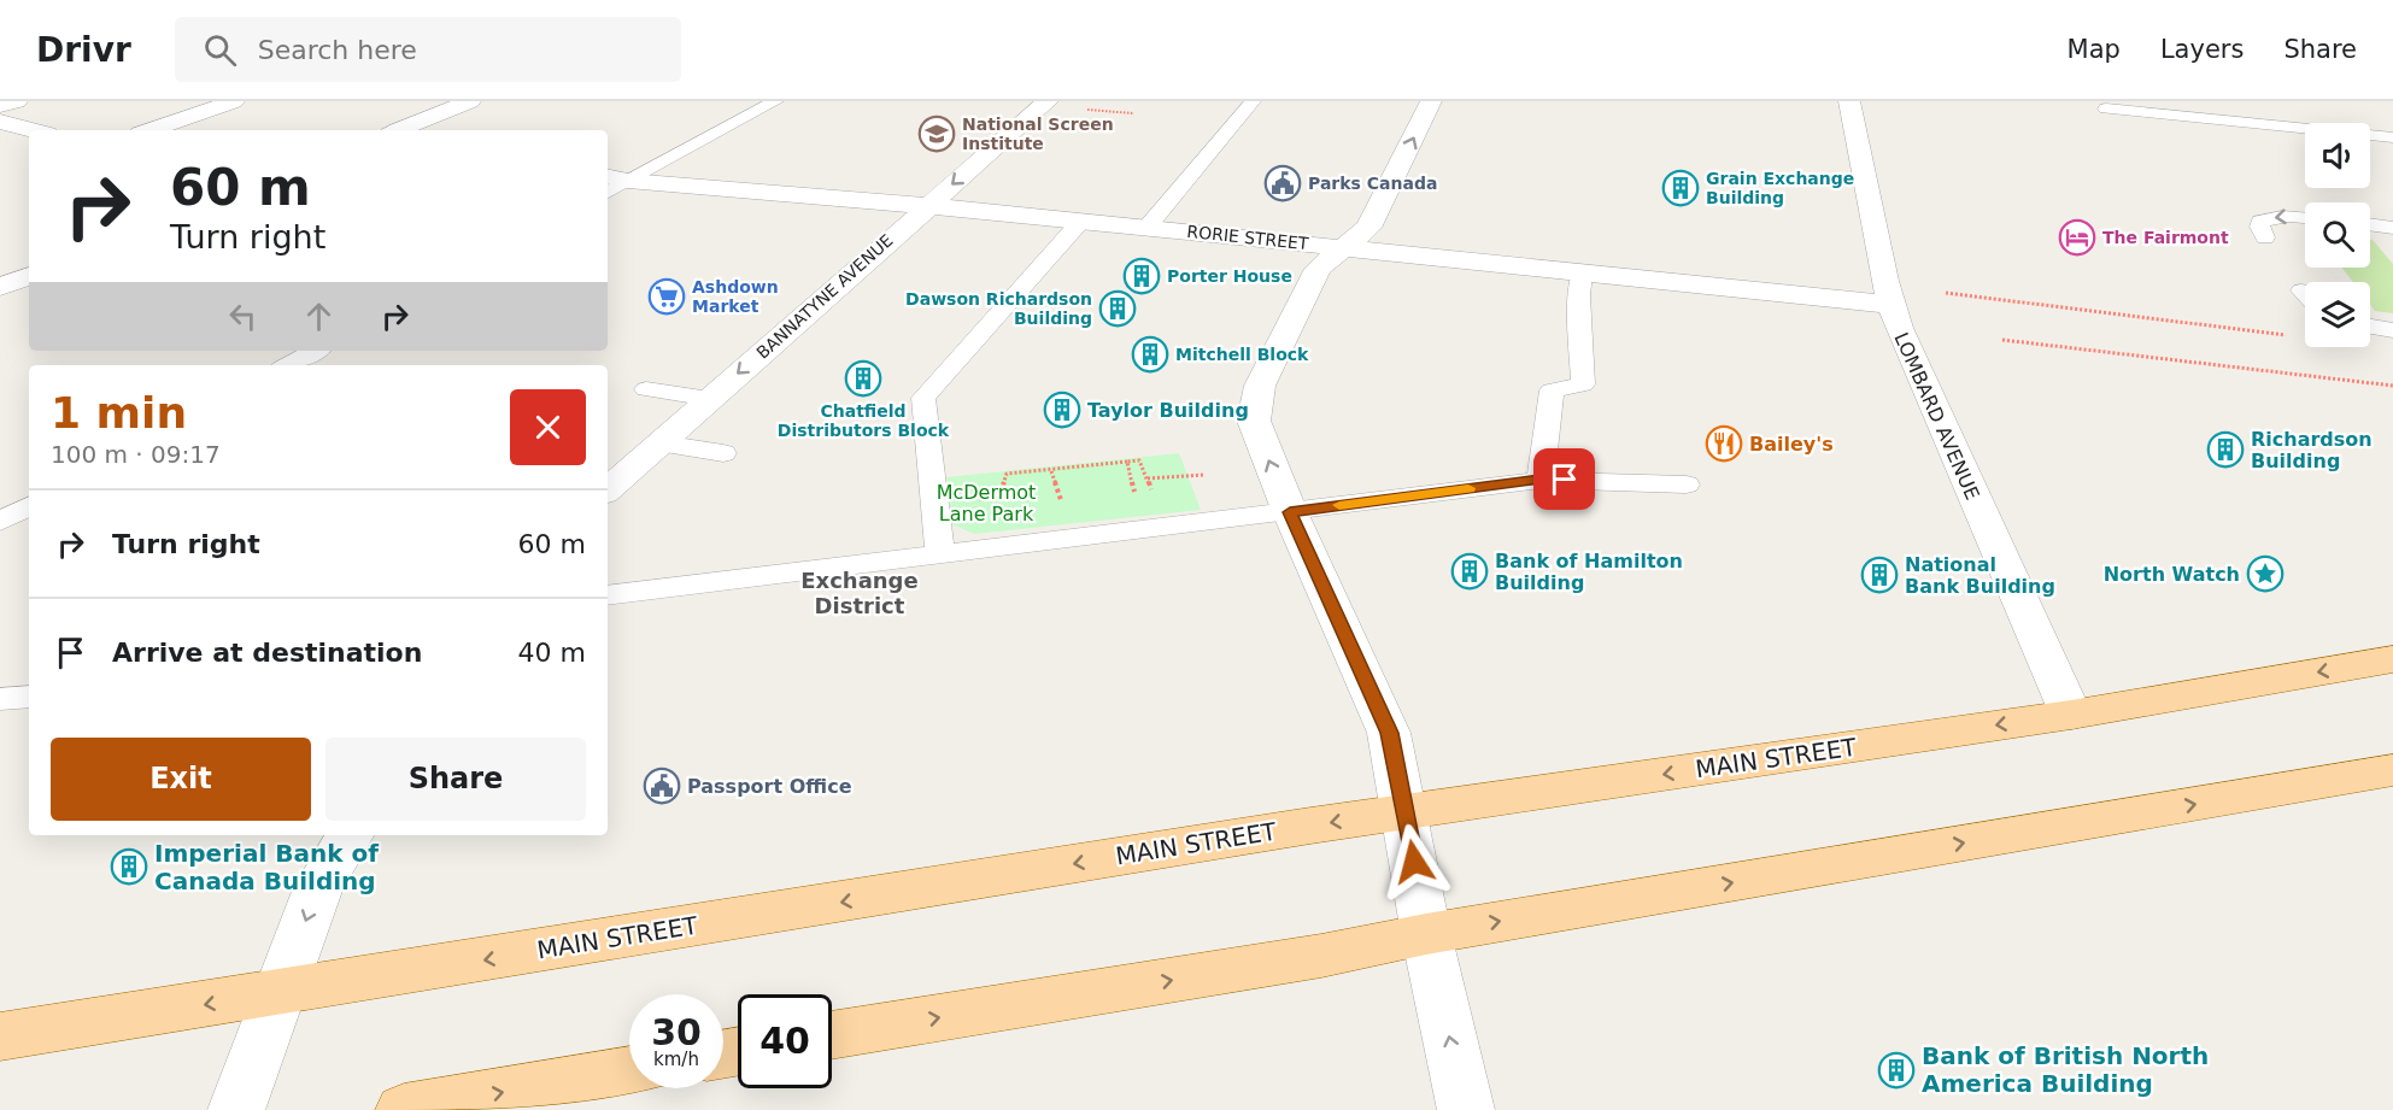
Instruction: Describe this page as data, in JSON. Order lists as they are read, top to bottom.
{
  "streets": {
    "main road": ["MAIN STREET"],
    "street": ["RORIE STREET", "BANNATYNE AVENUE", "LOMBARD AVENUE"]
  },
  "crossings": [
    ["RORIE STREET", "BANNATYNE AVENUE"],
    ["RORIE STREET", "LOMBARD AVENUE"],
    ["LOMBARD AVENUE", "MAIN STREET"]
  ],
  "one_way": ["BANNATYNE AVENUE"],
  "districts": ["Exchange District"],
  "parks": ["McDermot Lane Park"],
  "places": {
    "school or university": ["National Screen Institute"],
    "public building": ["Parks Canada", "Passport Office"],
    "building": [
      "Grain Exchange Building",
      "Porter House",
      "Dawson Richardson Building",
      "Mitchell Block",
      "Chatfield Distributors Block",
      "Taylor Building",
      "Richardson Building",
      "Bank of Hamilton Building",
      "National Bank Building",
      "Imperial Bank of Canada Building",
      "Bank of British North America Building"
    ],
    "hotel": ["The Fairmont"],
    "supermarket": ["Ashdown Market"],
    "restaurant": ["Bailey's"],
    "place": ["North Watch"]
  },
  "page": {
    "header": "Drivr",
    "search": "Search here",
    "nav": ["Map", "Layers", "Share"],
    "turn": ["60 m", "Turn right"],
    "heading": ["1 min", "100 m · 09:17"],
    "list": [
      {
        "name": "Turn right",
        "value": "60 m"
      },
      {
        "name": "Arrive at destination",
        "value": "40 m"
      }
    ],
    "buttons": ["Exit", "Share"],
    "speed": "30 km/h",
    "limit": "40"
  }
}
